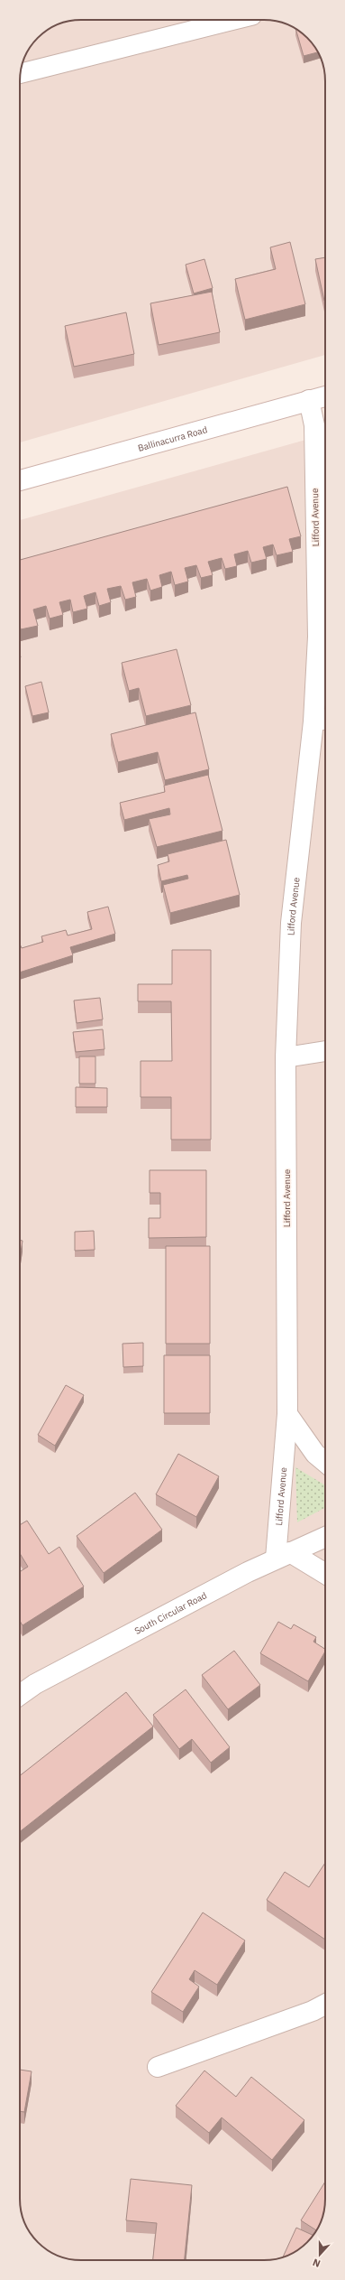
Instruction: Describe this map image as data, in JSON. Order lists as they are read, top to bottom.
{
  "streets": {
    "street": ["Ballinacurra Road", "Lifford Avenue", "South Circular Road"]
  },
  "crossings": [
    ["Ballinacurra Road", "Lifford Avenue"],
    ["Lifford Avenue", "South Circular Road"]
  ],
  "north": "bottom"
}
